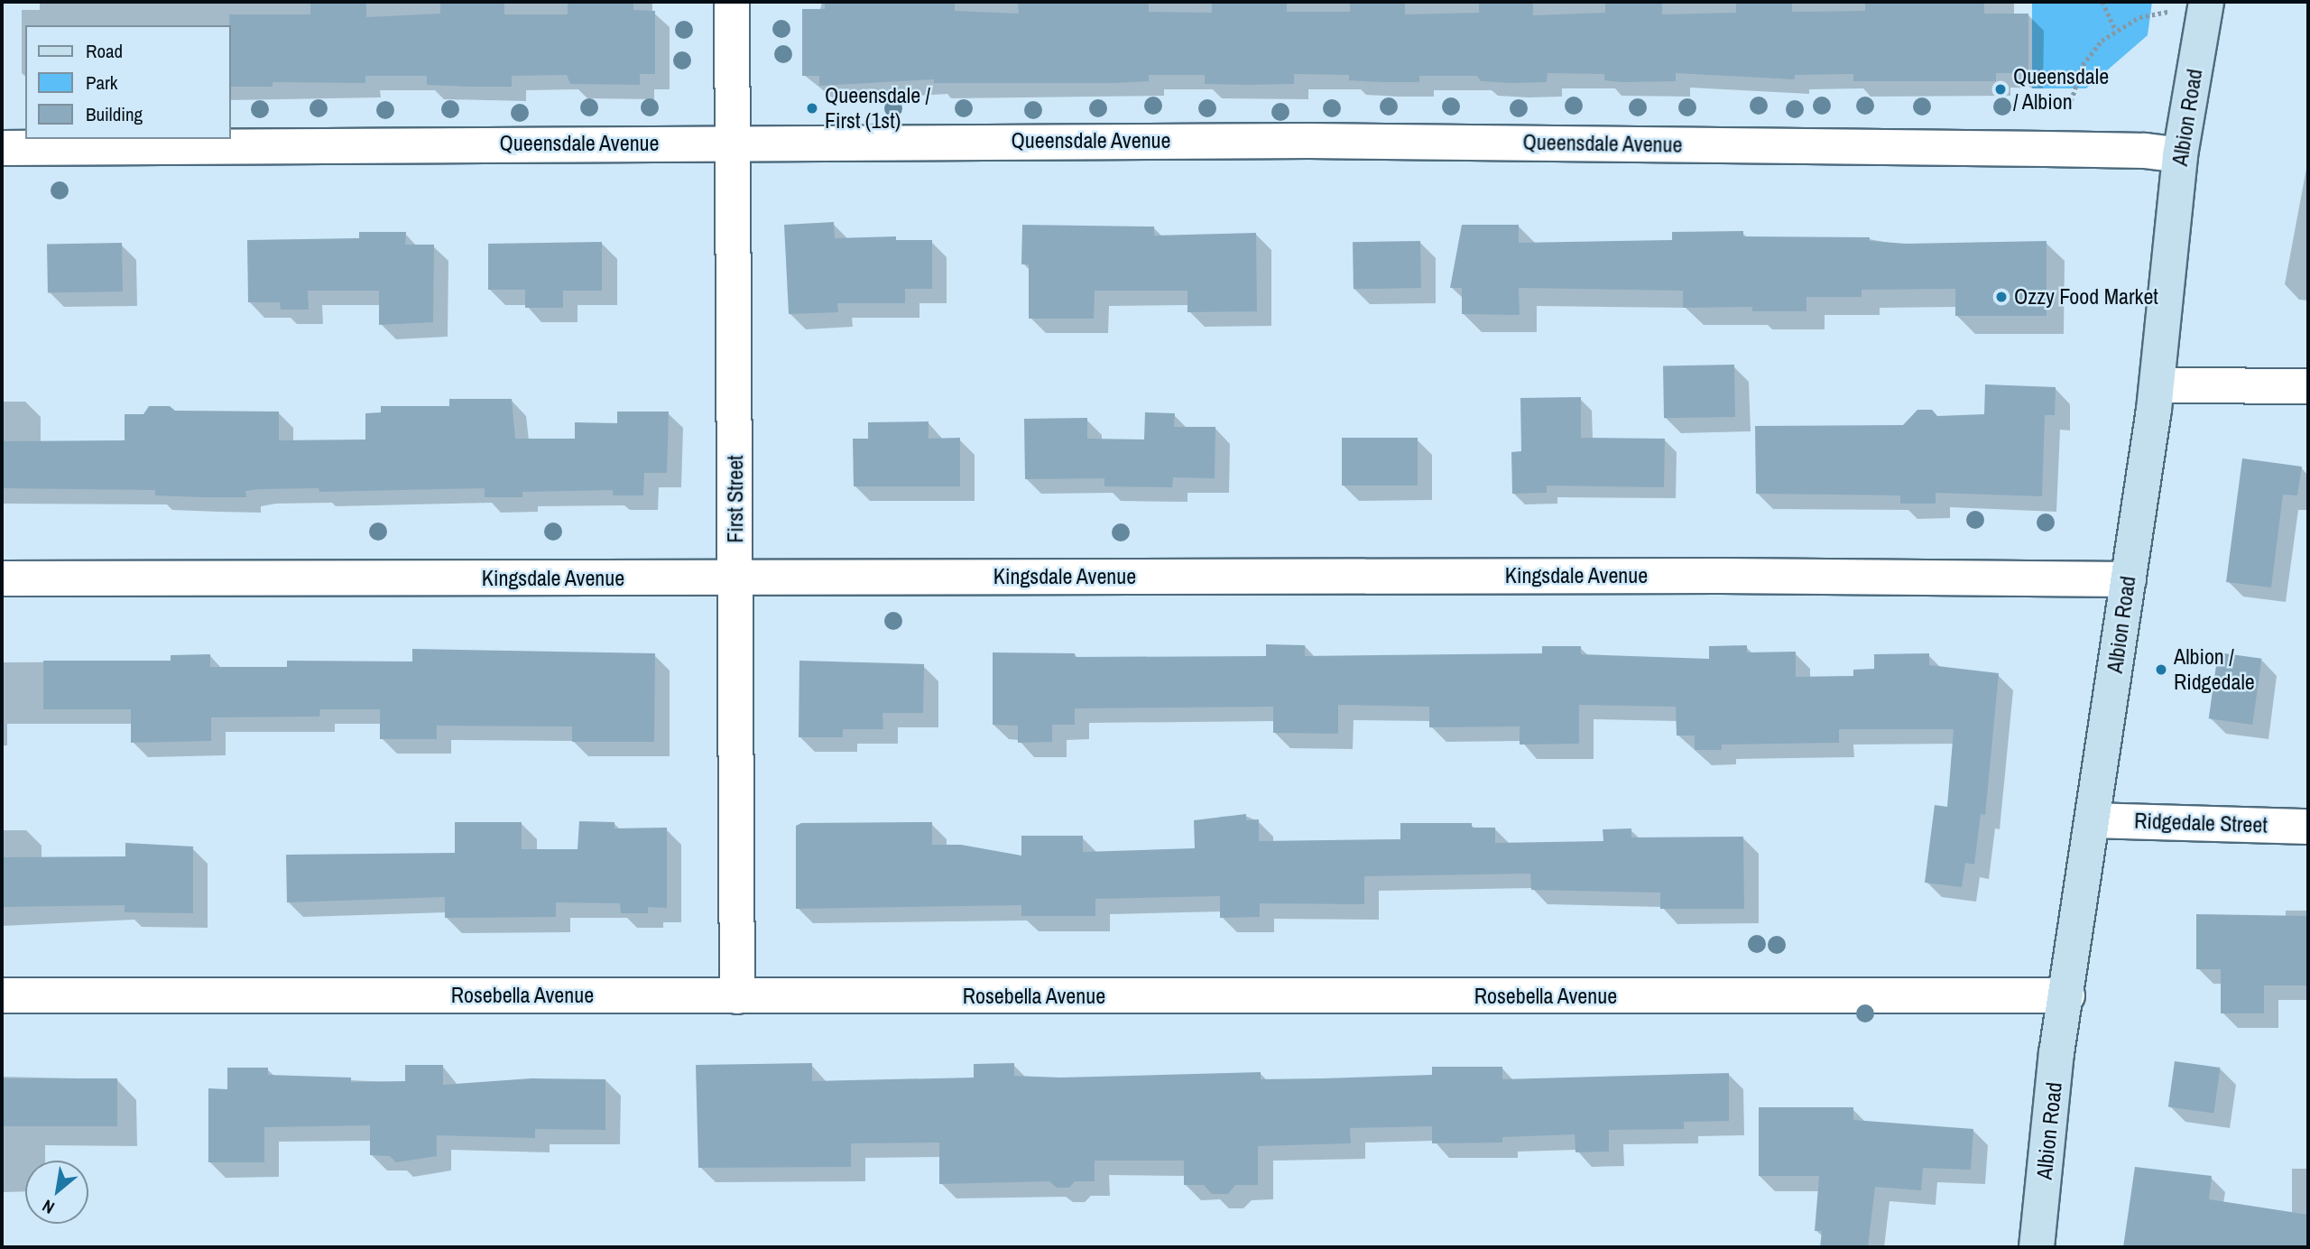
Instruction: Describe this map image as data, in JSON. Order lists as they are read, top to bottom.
{
  "streets": {
    "street": [
      "Albion Road",
      "Queensdale Avenue",
      "First Street",
      "Kingsdale Avenue",
      "Ridgedale Street",
      "Rosebella Avenue"
    ]
  },
  "crossings": [
    ["Albion Road", "Queensdale Avenue"],
    ["Albion Road", "Kingsdale Avenue"],
    ["Albion Road", "Ridgedale Street"],
    ["Albion Road", "Rosebella Avenue"],
    ["Queensdale Avenue", "First Street"],
    ["First Street", "Kingsdale Avenue"],
    ["First Street", "Rosebella Avenue"]
  ],
  "places": [
    "Queensdale / Albion",
    "Queensdale / First (1st)",
    "Ozzy Food Market",
    "Albion / Ridgedale"
  ],
  "legend": ["Road", "Park", "Building"],
  "north": "bottom left"
}
